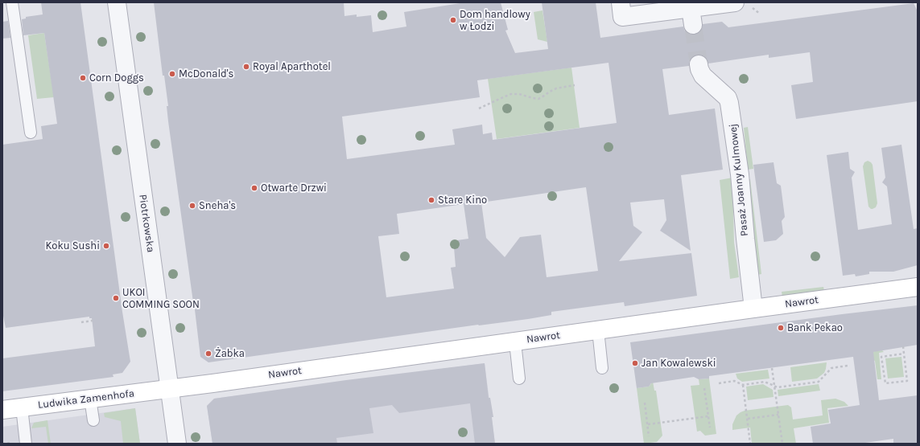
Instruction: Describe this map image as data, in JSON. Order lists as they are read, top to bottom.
{
  "streets": {
    "street": [
      "Pasaż Joanny Kulmowej",
      "Piotrkowska",
      "Nawrot",
      "Ludwika Zamenhofa"
    ]
  },
  "crossings": [
    ["Pasaż Joanny Kulmowej", "Nawrot"],
    ["Piotrkowska", "Nawrot"],
    ["Piotrkowska", "Ludwika Zamenhofa"],
    ["Nawrot", "Ludwika Zamenhofa"]
  ],
  "places": [
    "Dom handlowy w Łodzi",
    "Royal Aparthotel",
    "McDonald's",
    "Corn Doggs",
    "Otwarte Drzwi",
    "Stare Kino",
    "Sneha's",
    "Koku Sushi",
    "UKOI COMMING SOON",
    "Bank Pekao",
    "Żabka",
    "Jan Kowalewski"
  ]
}
